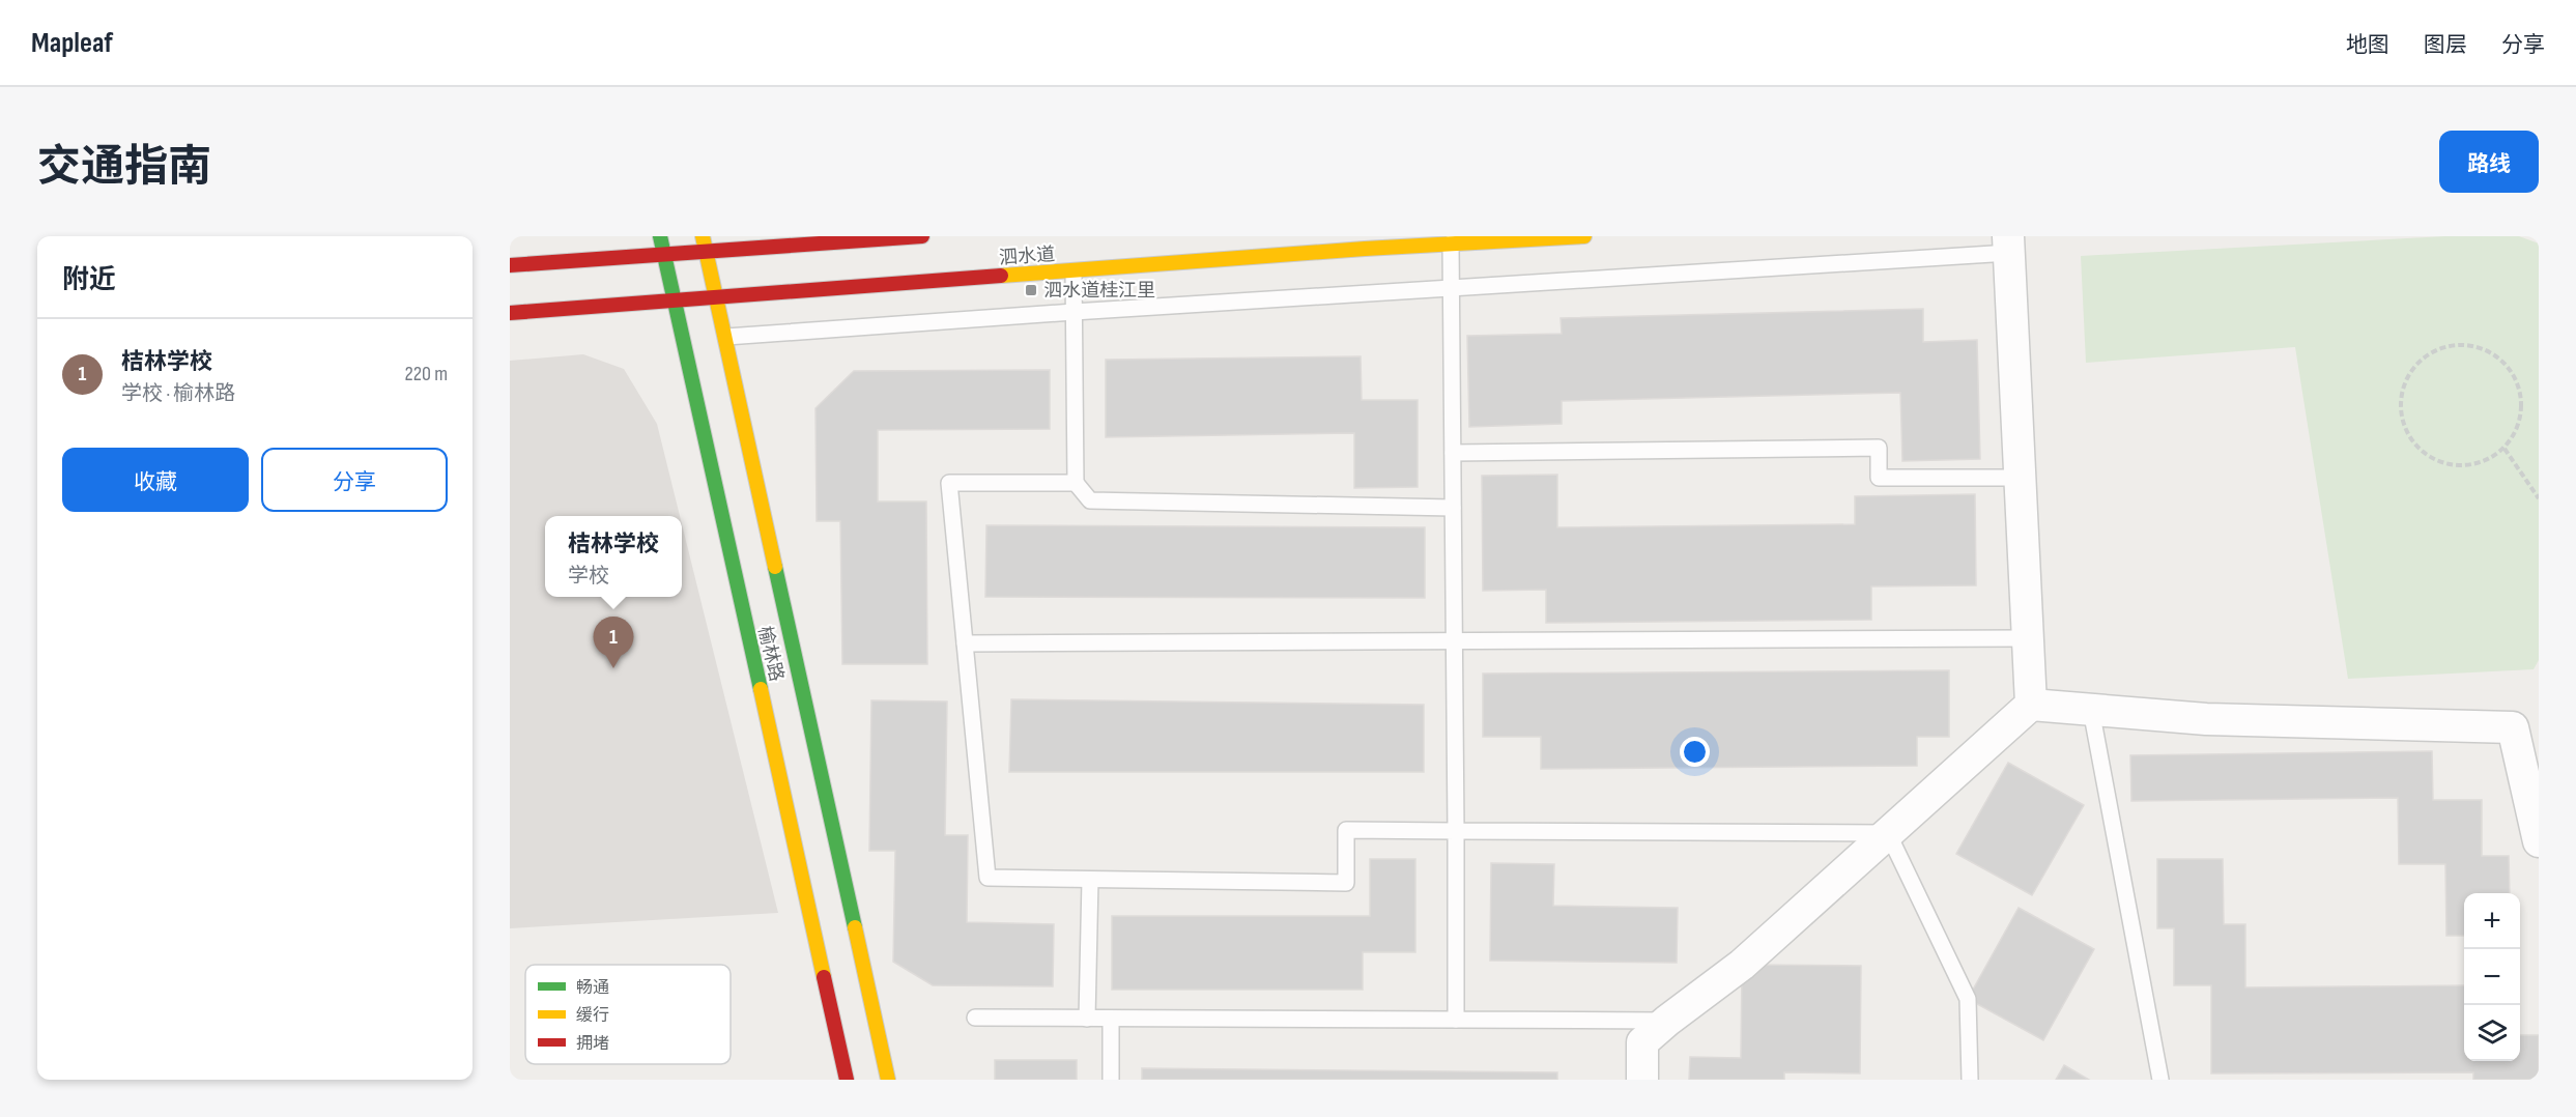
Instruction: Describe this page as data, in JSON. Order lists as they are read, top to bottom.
{
  "streets": {
    "street": ["泗水道", "榆林路"]
  },
  "crossings": [
    ["泗水道", "榆林路"]
  ],
  "places": {
    "transit": ["泗水道桂江里"]
  },
  "legend": ["畅通", "缓行", "拥堵"],
  "page": {
    "header": "Mapleaf",
    "nav": ["地图", "图层", "分享"],
    "title": "交通指南",
    "buttons": [
      "路线",
      ["收藏", "分享"]
    ],
    "heading": "附近",
    "list": [
      {
        "mark": "1",
        "name": "桔林学校",
        "note": "学校 · 榆林路",
        "value": "220 m"
      }
    ],
    "popup": ["桔林学校", "学校"],
    "pins": "1",
    "map_buttons": ["+", "−"]
  }
}
